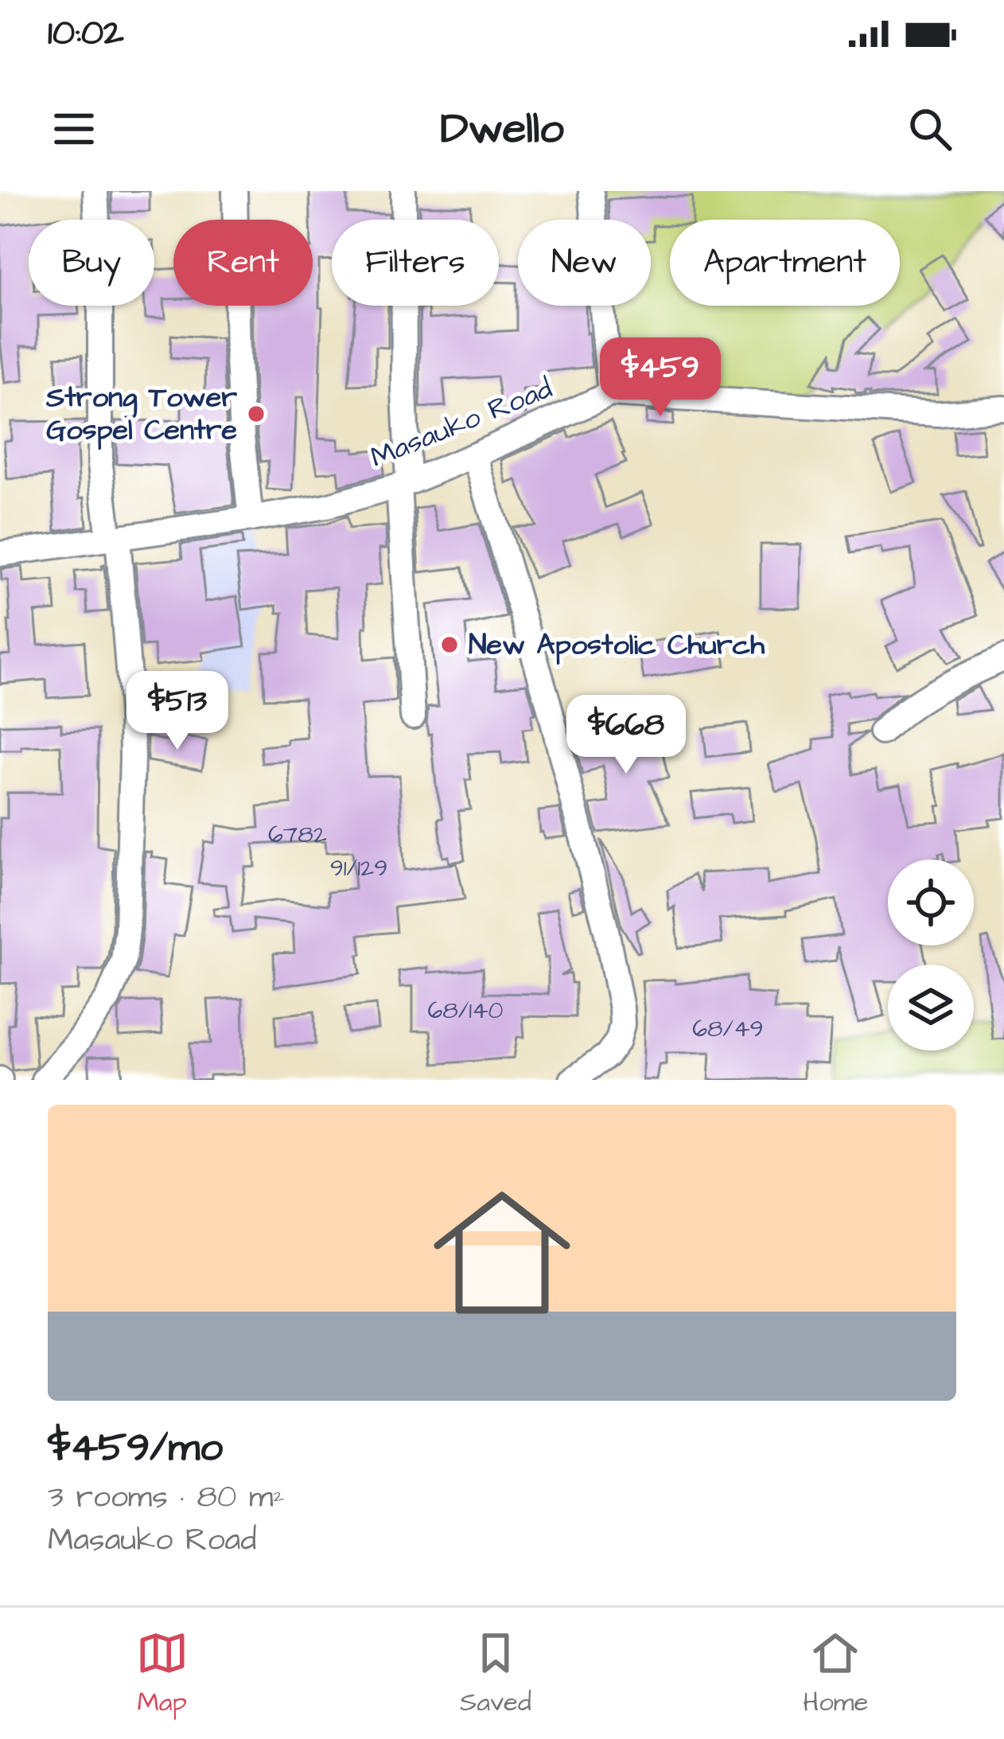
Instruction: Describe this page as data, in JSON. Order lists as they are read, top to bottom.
{
  "streets": {
    "street": ["Masauko Road"]
  },
  "places": ["Strong Tower Gospel Centre", "New Apostolic Church"],
  "house_numbers": [
    "6782",
    "91/129",
    "68/140",
    "68/49"
  ],
  "page": {
    "status": "10:02",
    "header": "Dwello",
    "chip": [
      "Buy",
      "Rent",
      "Filters",
      "New",
      "Apartment"
    ],
    "price": ["$459", "$513", "$668"],
    "list": [
      {
        "name": "$459/mo",
        "note": "3 rooms · 80 m² · Masauko Road"
      }
    ],
    "tabs": ["Map", "Saved", "Home"]
  }
}
